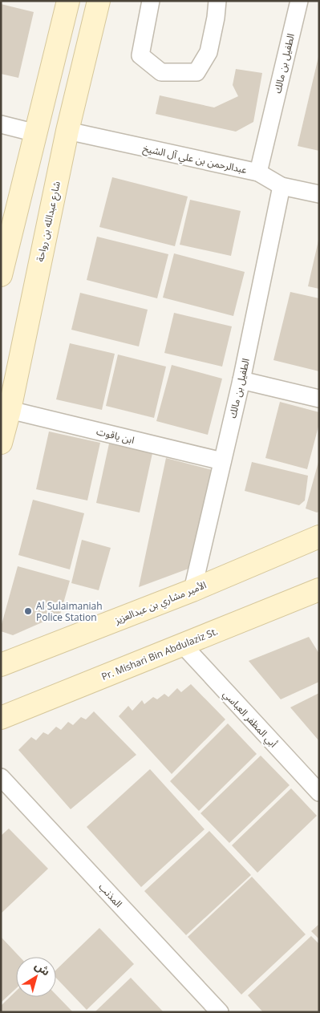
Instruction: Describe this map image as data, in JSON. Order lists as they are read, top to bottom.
{
  "streets": {
    "street": [
      "الطفيل بن مالك",
      "عبدالرحمن بن علي آل الشيخ",
      "شارع عبدالله بن رواحة",
      "ابن ياقوت",
      "الأمير مشاري بن عبدالعزيز",
      "Pr. Mishari Bin Abdulaziz St.",
      "أبي المظفر العباسي",
      "المذنب"
    ]
  },
  "crossings": [
    ["الطفيل بن مالك", "عبدالرحمن بن علي آل الشيخ"],
    ["الطفيل بن مالك", "ابن ياقوت"],
    ["الطفيل بن مالك", "الأمير مشاري بن عبدالعزيز"],
    ["عبدالرحمن بن علي آل الشيخ", "شارع عبدالله بن رواحة"],
    ["شارع عبدالله بن رواحة", "ابن ياقوت"],
    ["Pr. Mishari Bin Abdulaziz St.", "أبي المظفر العباسي"]
  ],
  "places": ["Al Sulaimaniah Police Station"],
  "north": "top right"
}
